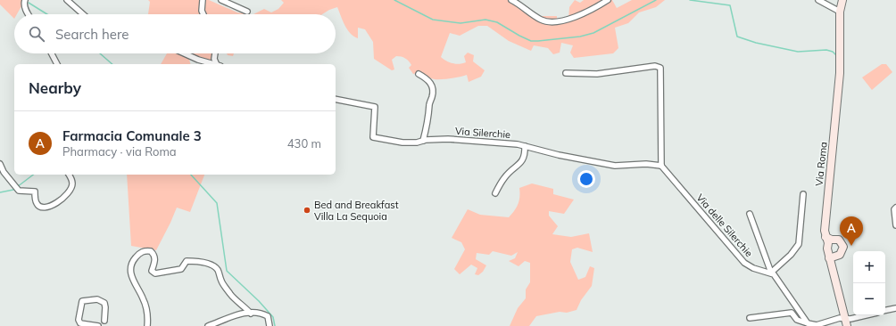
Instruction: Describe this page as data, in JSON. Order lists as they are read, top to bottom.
{
  "streets": {
    "street": ["Via Silerchie", "Via Roma", "Via delle Silerchie"]
  },
  "crossings": [
    ["Via Silerchie", "Via delle Silerchie"]
  ],
  "places": ["Bed and Breakfast Villa La Sequoia"],
  "page": {
    "search": "Search here",
    "heading": "Nearby",
    "list": [
      {
        "mark": "A",
        "name": "Farmacia Comunale 3",
        "note": "Pharmacy · via Roma",
        "value": "430 m"
      }
    ],
    "pins": "A",
    "map_buttons": ["+", "−"]
  }
}
